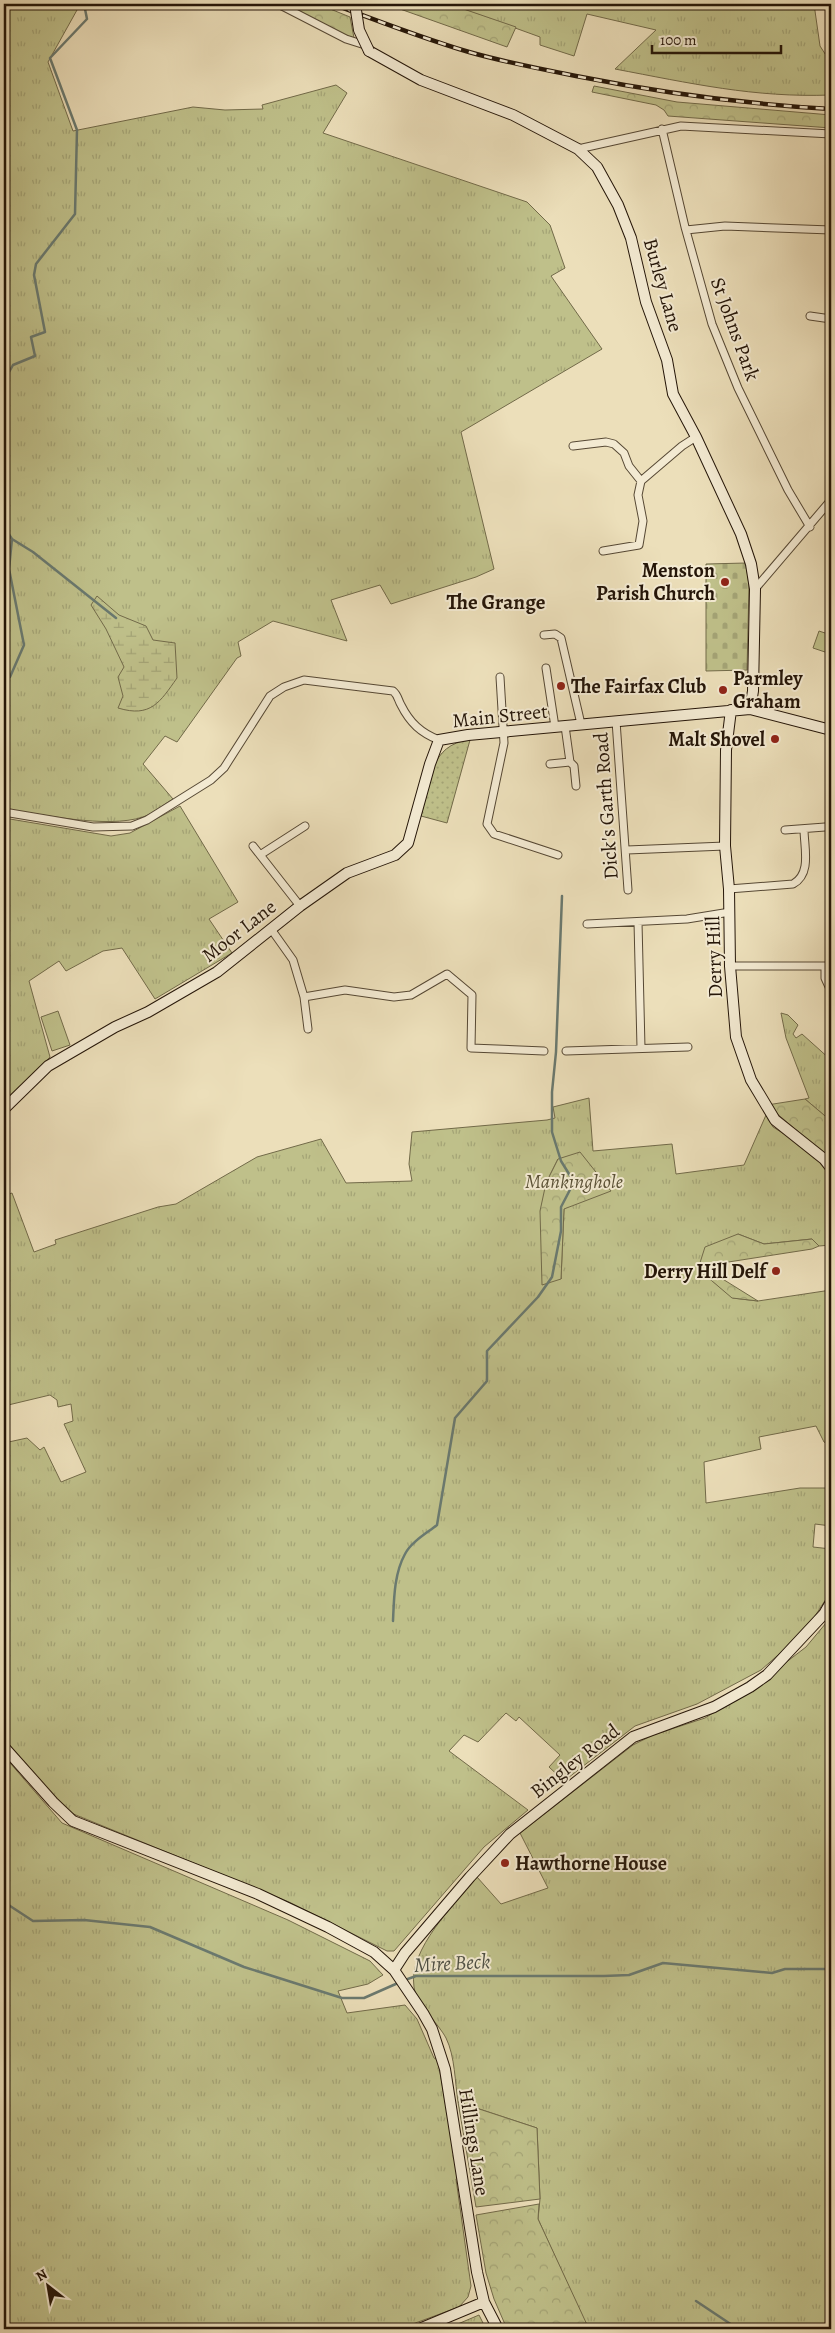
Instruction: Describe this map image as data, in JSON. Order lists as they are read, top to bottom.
{
  "streets": {
    "street": [
      "Burley Lane",
      "St Johns Park",
      "Main Street",
      "Dick's Garth Road",
      "Moor Lane",
      "Derry Hill",
      "Bingley Road",
      "Hillings Lane"
    ]
  },
  "crossings": [
    ["Burley Lane", "Main Street"],
    ["Main Street", "Dick's Garth Road"],
    ["Main Street", "Moor Lane"],
    ["Main Street", "Derry Hill"],
    ["Bingley Road", "Hillings Lane"]
  ],
  "districts": ["The Grange"],
  "water": ["Mire Beck"],
  "parks": ["Mankinghole"],
  "places": [
    "Menston Parish Church",
    "The Fairfax Club",
    "Parmley Graham",
    "Malt Shovel",
    "Derry Hill Delf",
    "Hawthorne House"
  ],
  "scale_bar": "100 m",
  "north": "top left"
}
